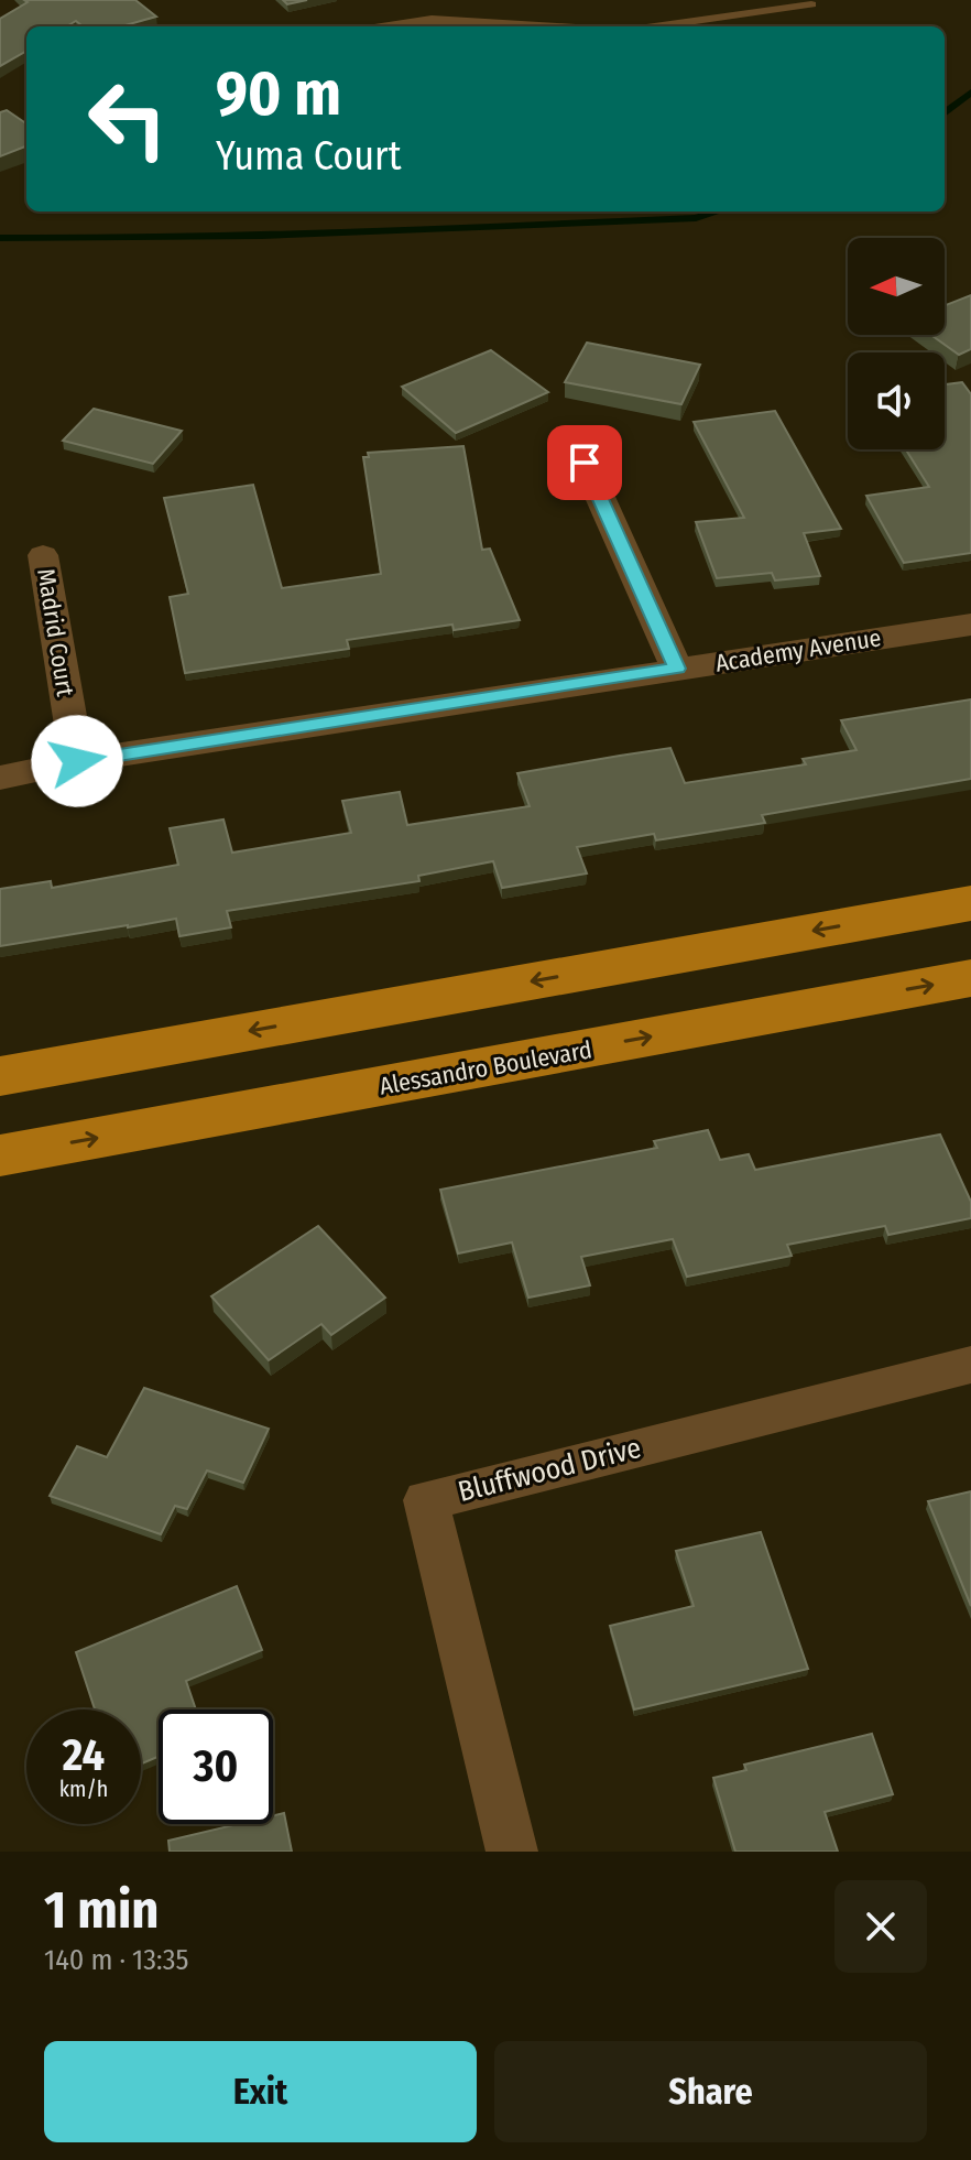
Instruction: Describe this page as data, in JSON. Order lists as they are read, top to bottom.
{
  "streets": {
    "main road": ["Alessandro Boulevard"],
    "street": ["Madrid Court", "Academy Avenue", "Bluffwood Drive"]
  },
  "crossings": [
    ["Madrid Court", "Academy Avenue"]
  ],
  "north": "left",
  "page": {
    "turn": ["90 m", "Yuma Court"],
    "speed": "24 km/h",
    "limit": "30",
    "heading": ["1 min", "140 m · 13:35"],
    "buttons": ["Exit", "Share"]
  }
}
